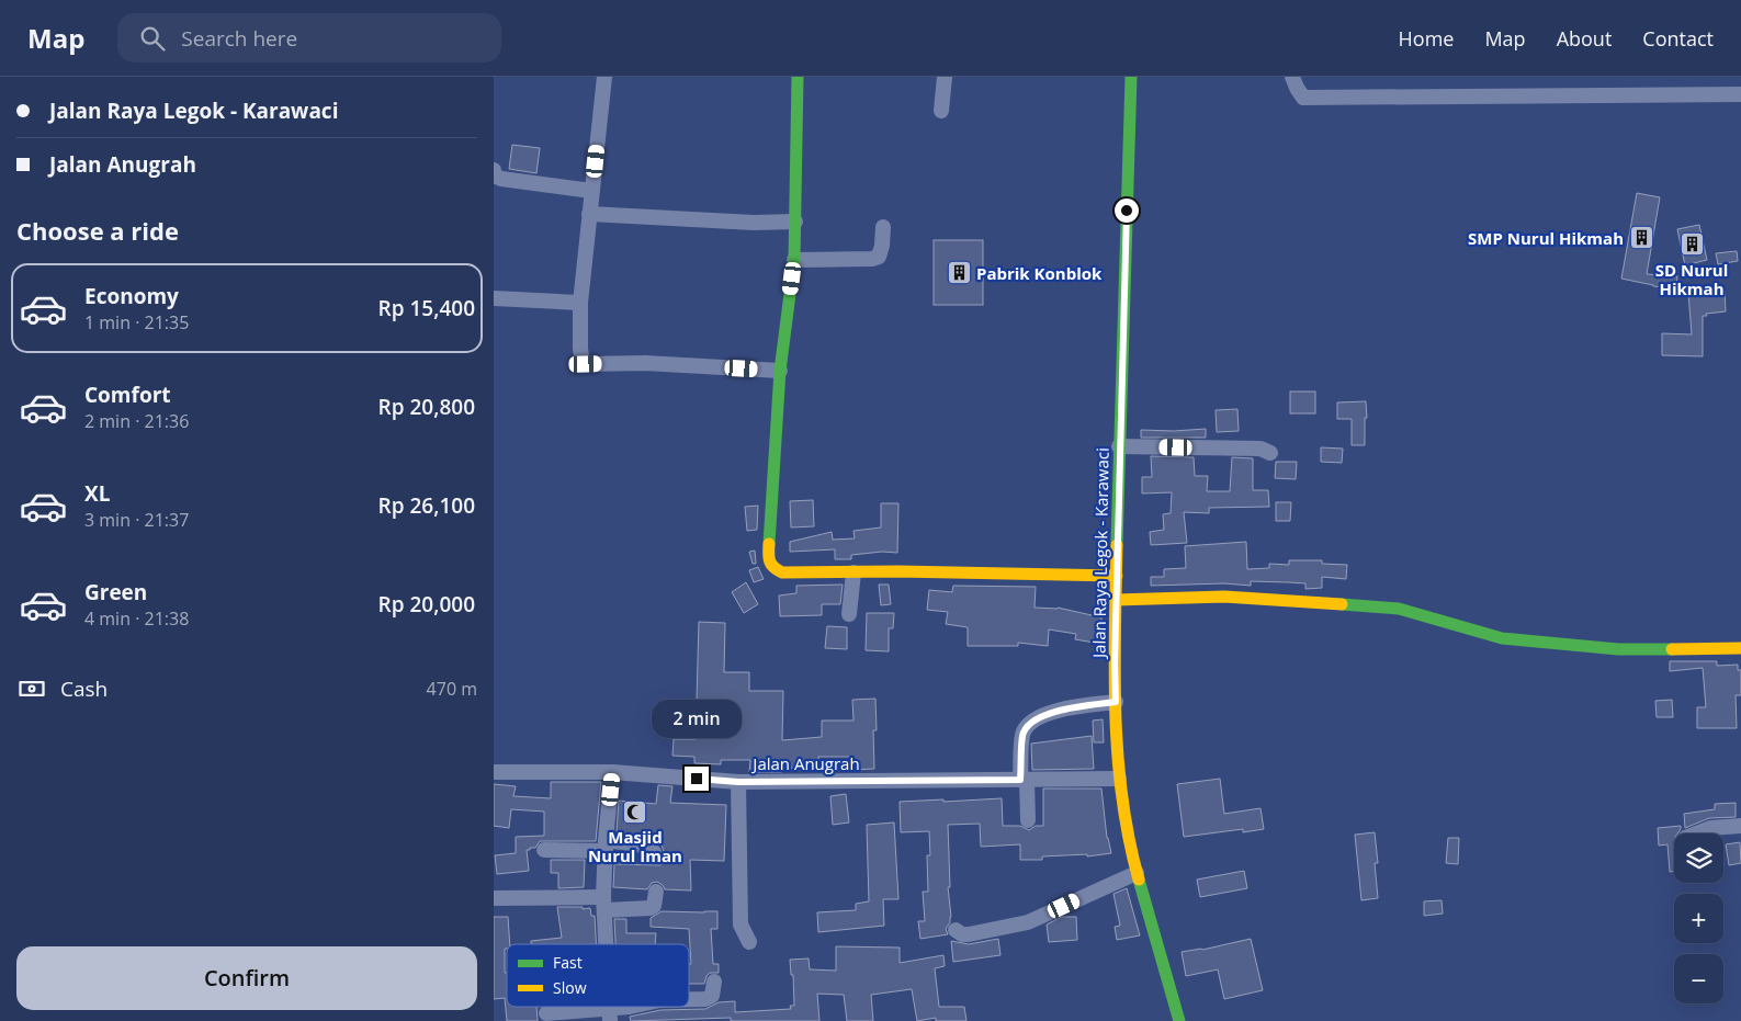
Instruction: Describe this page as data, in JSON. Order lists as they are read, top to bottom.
{
  "streets": {
    "street": ["Jalan Raya Legok - Karawaci", "Jalan Anugrah"]
  },
  "crossings": [
    ["Jalan Raya Legok - Karawaci", "Jalan Anugrah"]
  ],
  "places": {
    "building": ["SMP Nurul Hikmah", "SD Nurul Hikmah", "Pabrik Konblok"],
    "mosque": ["Masjid Nurul Iman"]
  },
  "legend": ["Fast", "Slow"],
  "page": {
    "header": "Map",
    "search": "Search here",
    "nav": [
      "Home",
      "Map",
      "About",
      "Contact"
    ],
    "banner": ["Jalan Raya Legok - Karawaci", "Jalan Anugrah"],
    "heading": "Choose a ride",
    "list": [
      {
        "name": "Economy",
        "note": "1 min · 21:35",
        "value": "Rp 15,400"
      },
      {
        "name": "Comfort",
        "note": "2 min · 21:36",
        "value": "Rp 20,800"
      },
      {
        "name": "XL",
        "note": "3 min · 21:37",
        "value": "Rp 26,100"
      },
      {
        "name": "Green",
        "note": "4 min · 21:38",
        "value": "Rp 20,000"
      }
    ],
    "pay": ["Cash", "470 m"],
    "bubble": "2 min",
    "map_buttons": ["+", "−"],
    "buttons": "Confirm"
  }
}
